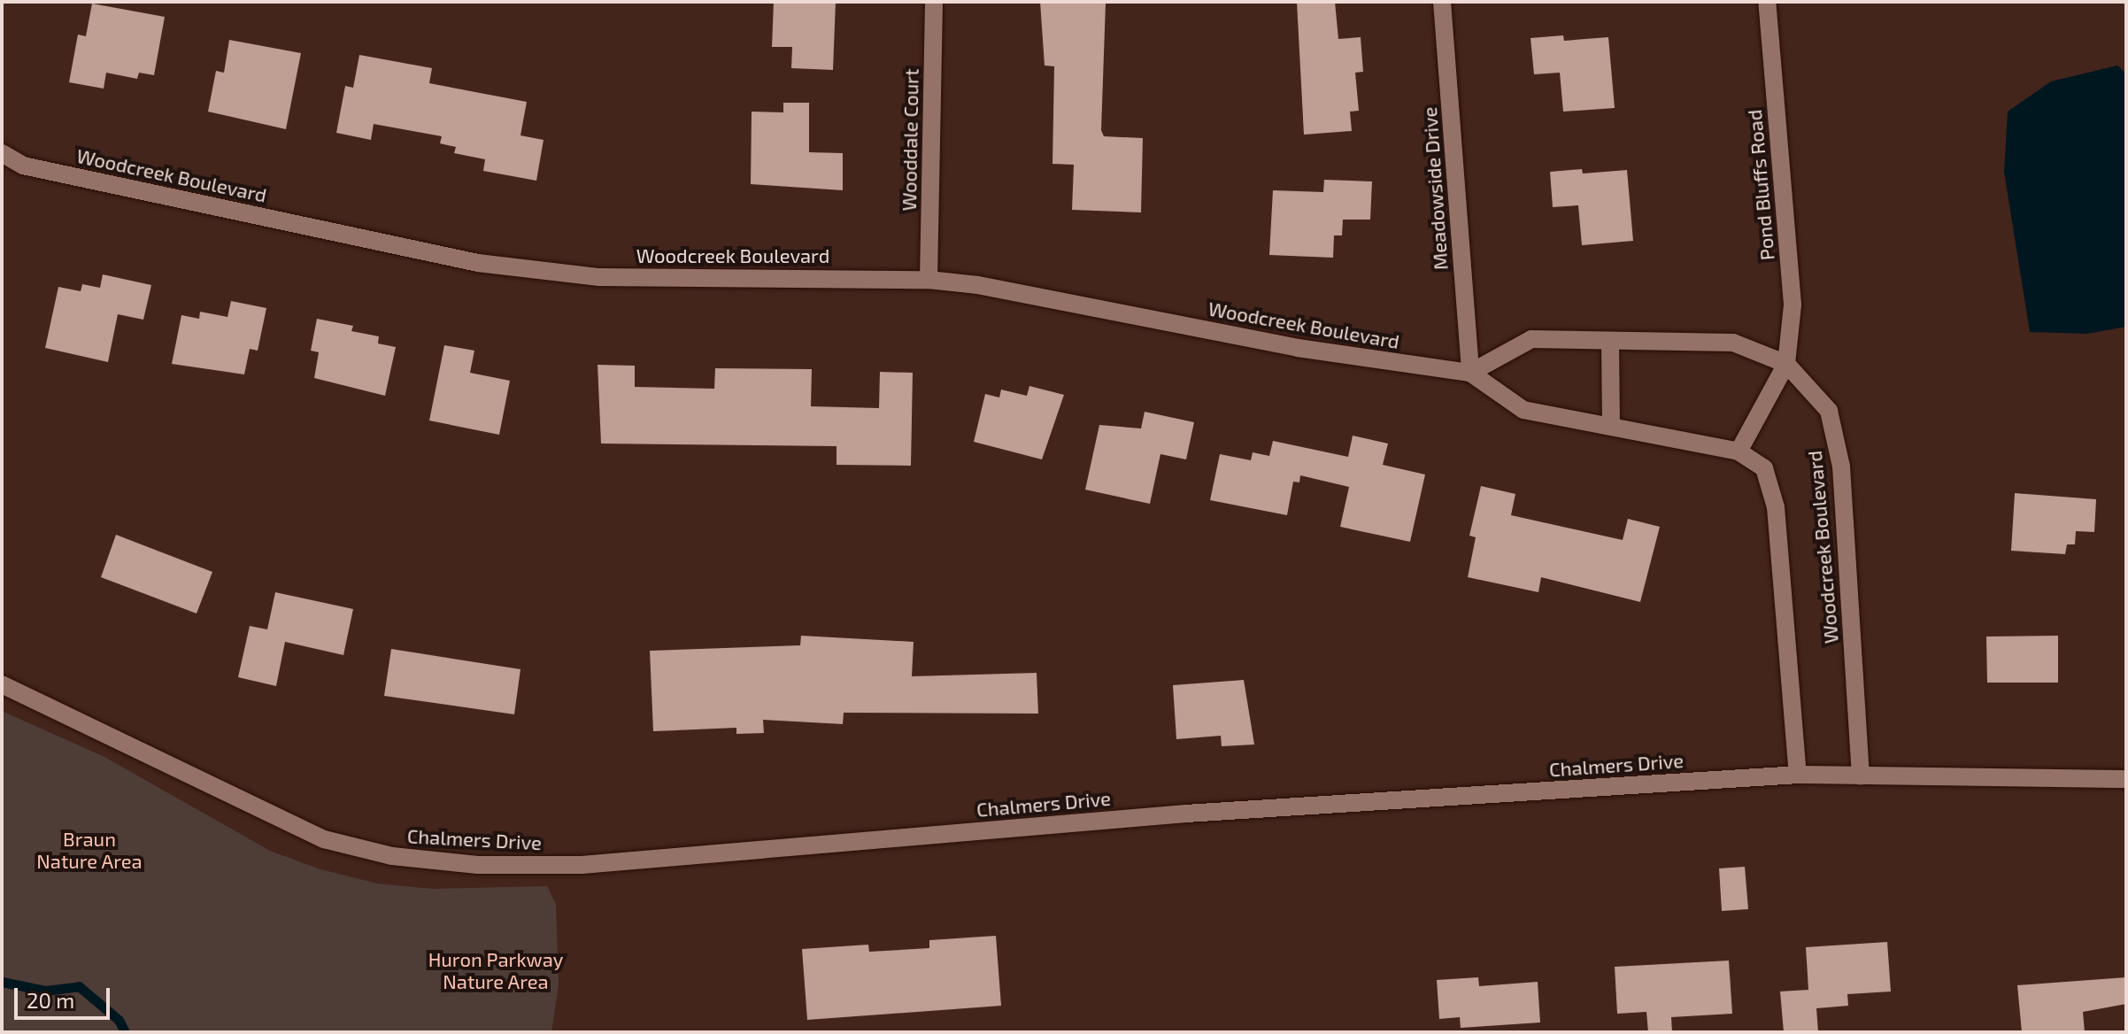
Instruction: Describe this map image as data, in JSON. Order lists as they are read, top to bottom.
{
  "streets": {
    "street": [
      "Wooddale Court",
      "Woodcreek Boulevard",
      "Pond Bluffs Road",
      "Meadowside Drive",
      "Chalmers Drive"
    ]
  },
  "crossings": [
    ["Wooddale Court", "Woodcreek Boulevard"],
    ["Woodcreek Boulevard", "Pond Bluffs Road"],
    ["Woodcreek Boulevard", "Meadowside Drive"],
    ["Woodcreek Boulevard", "Chalmers Drive"]
  ],
  "parks": ["Braun Nature Area", "Huron Parkway Nature Area"],
  "scale_bar": "20 m"
}
